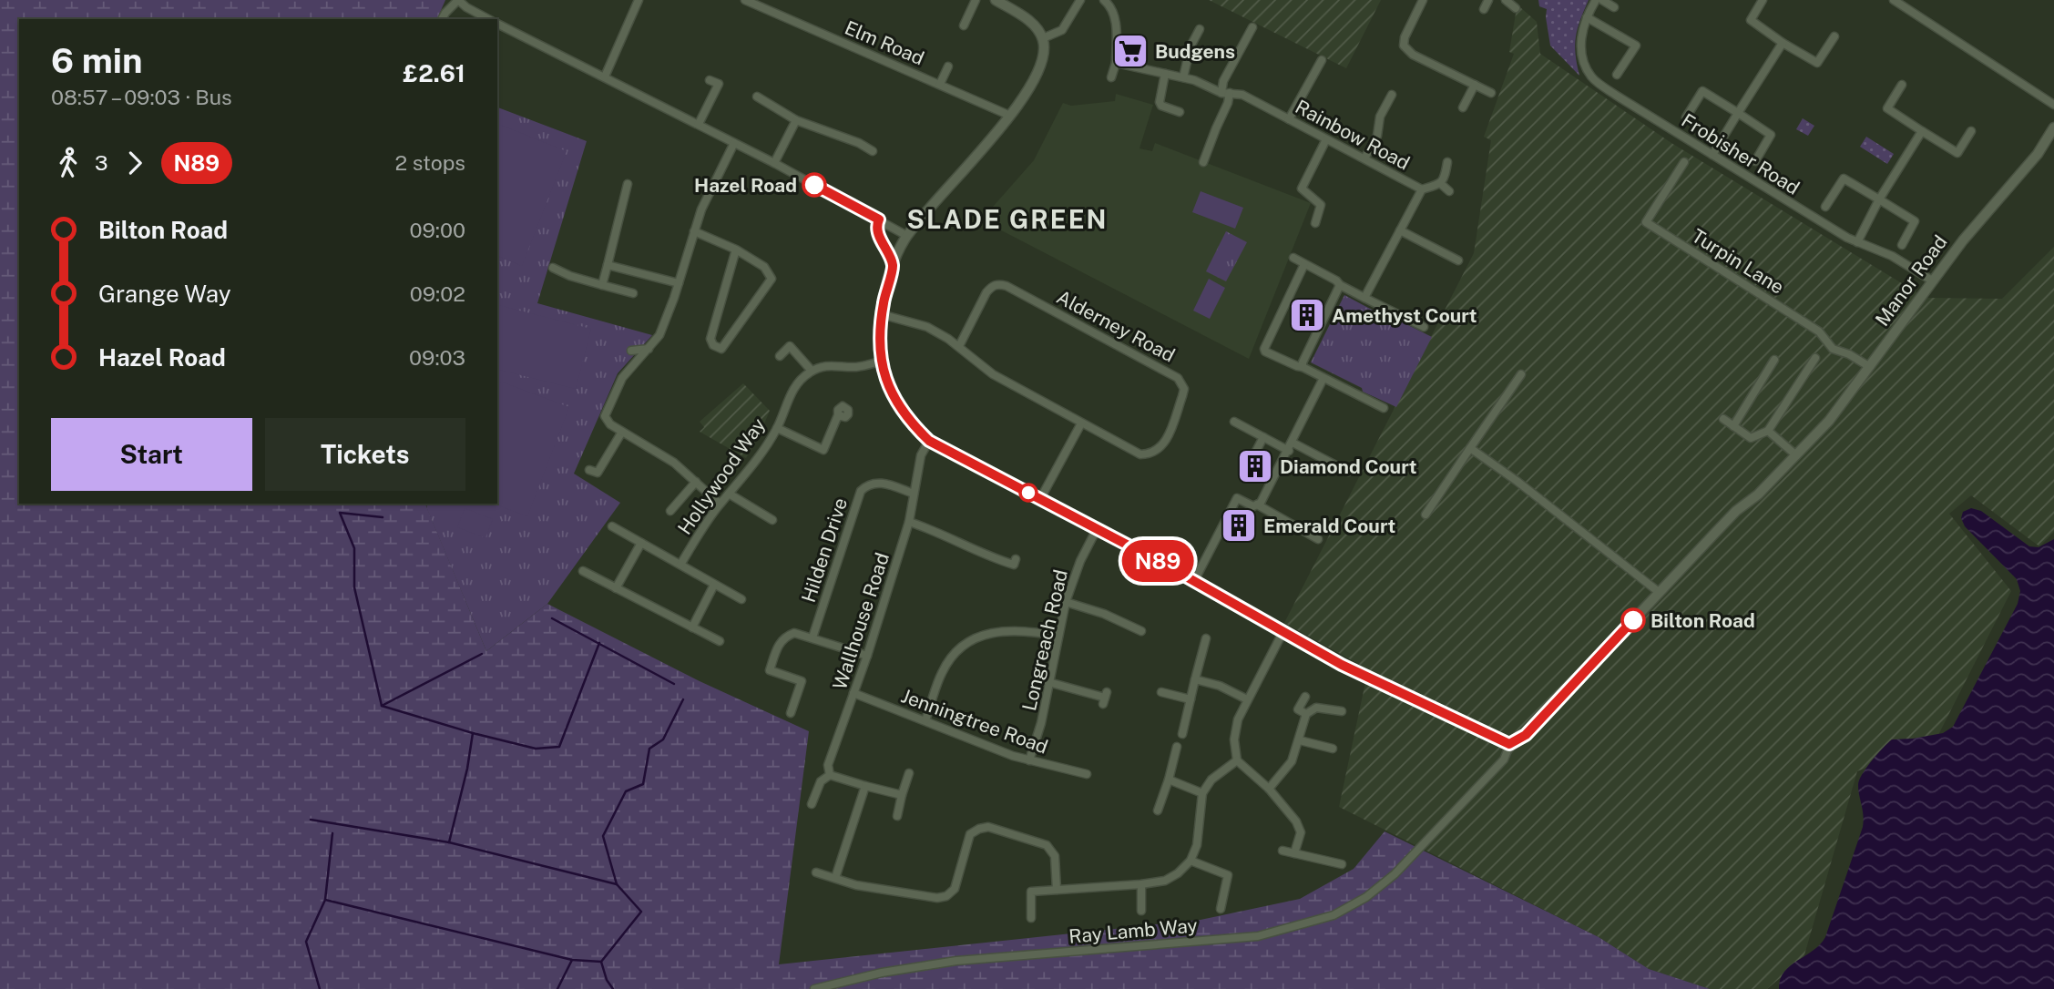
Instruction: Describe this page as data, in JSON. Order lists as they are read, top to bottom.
{
  "streets": {
    "street": [
      "Elm Road",
      "Rainbow Road",
      "Frobisher Road",
      "Turpin Lane",
      "Manor Road",
      "Alderney Road",
      "Hollywood Way",
      "Hilden Drive",
      "Wallhouse Road",
      "Longreach Road",
      "Jenningtree Road",
      "Ray Lamb Way"
    ]
  },
  "crossings": [
    ["Frobisher Road", "Manor Road"],
    ["Turpin Lane", "Manor Road"],
    ["Manor Road", "Ray Lamb Way"],
    ["Hilden Drive", "Wallhouse Road"],
    ["Wallhouse Road", "Jenningtree Road"],
    ["Longreach Road", "Jenningtree Road"]
  ],
  "districts": ["SLADE GREEN"],
  "places": {
    "supermarket": ["Budgens"],
    "other": ["Hazel Road", "Bilton Road"],
    "building": ["Amethyst Court", "Diamond Court", "Emerald Court"]
  },
  "lines": ["bus line N89"],
  "page": {
    "on_map": "N89",
    "heading": ["6 min", "08:57 – 09:03 · Bus", "£2.61"],
    "legs": ["3", "N89", "2 stops"],
    "list": [
      {
        "name": "Bilton Road",
        "value": "09:00"
      },
      {
        "name": "Grange Way",
        "value": "09:02"
      },
      {
        "name": "Hazel Road",
        "value": "09:03"
      }
    ],
    "buttons": ["Start", "Tickets"]
  }
}
